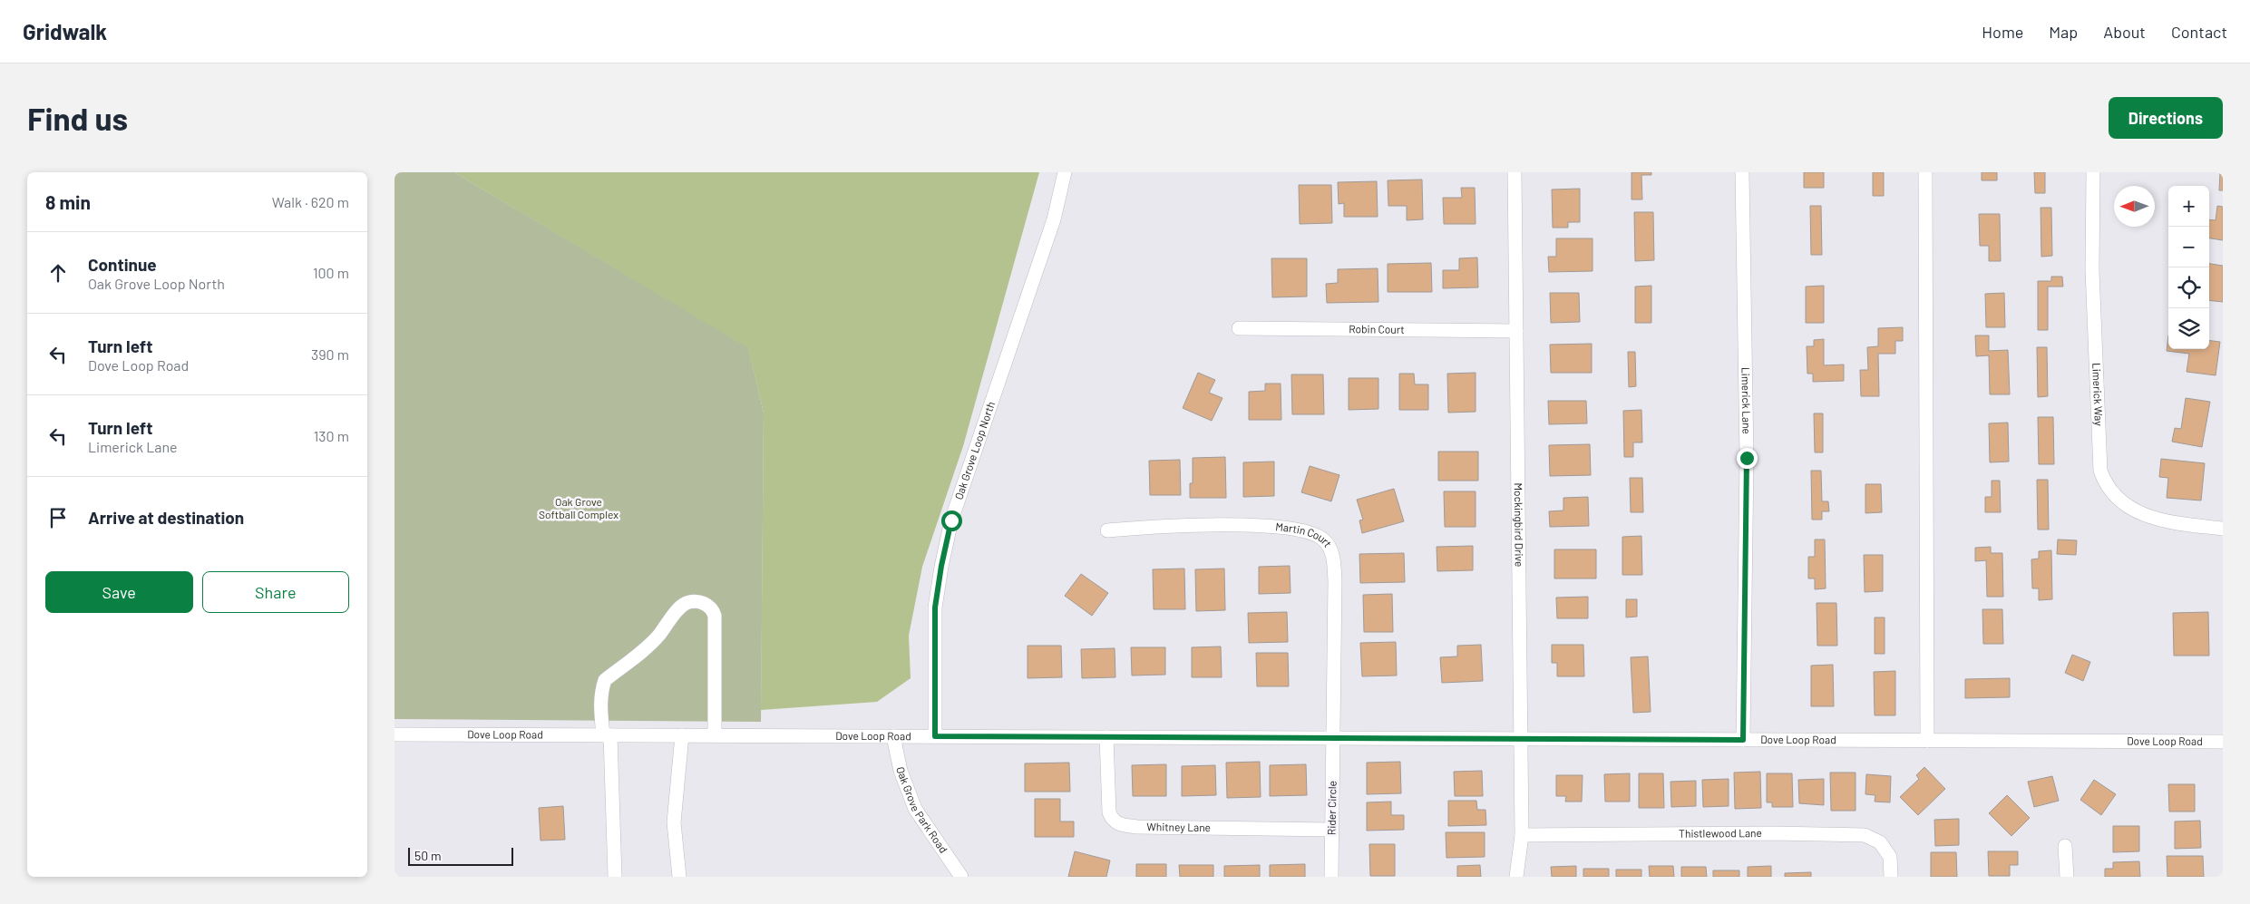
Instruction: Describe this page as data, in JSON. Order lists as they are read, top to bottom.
{
  "streets": {
    "street": [
      "Robin Court",
      "Limerick Way",
      "Limerick Lane",
      "Oak Grove Loop North",
      "Mockingbird Drive",
      "Martin Court",
      "Dove Loop Road",
      "Rider Circle",
      "Oak Grove Park Road",
      "Whitney Lane",
      "Thistlewood Lane"
    ]
  },
  "crossings": [
    ["Robin Court", "Mockingbird Drive"],
    ["Limerick Lane", "Dove Loop Road"],
    ["Oak Grove Loop North", "Dove Loop Road"],
    ["Mockingbird Drive", "Dove Loop Road"],
    ["Mockingbird Drive", "Thistlewood Lane"],
    ["Martin Court", "Dove Loop Road"],
    ["Martin Court", "Rider Circle"],
    ["Dove Loop Road", "Rider Circle"],
    ["Dove Loop Road", "Oak Grove Park Road"],
    ["Dove Loop Road", "Whitney Lane"],
    ["Rider Circle", "Whitney Lane"]
  ],
  "parks": ["Oak Grove Softball Complex"],
  "scale_bar": "50 m",
  "north": "left",
  "page": {
    "header": "Gridwalk",
    "nav": [
      "Home",
      "Map",
      "About",
      "Contact"
    ],
    "buttons": [
      "Directions",
      ["Save", "Share"]
    ],
    "title": "Find us",
    "heading": ["8 min", "Walk · 620 m"],
    "map_buttons": ["+", "−"],
    "list": [
      ["Continue", "Oak Grove Loop North", "100 m"],
      ["Turn left", "Dove Loop Road", "390 m"],
      ["Turn left", "Limerick Lane", "130 m"],
      "Arrive at destination"
    ],
    "scale": "50 m"
  }
}
